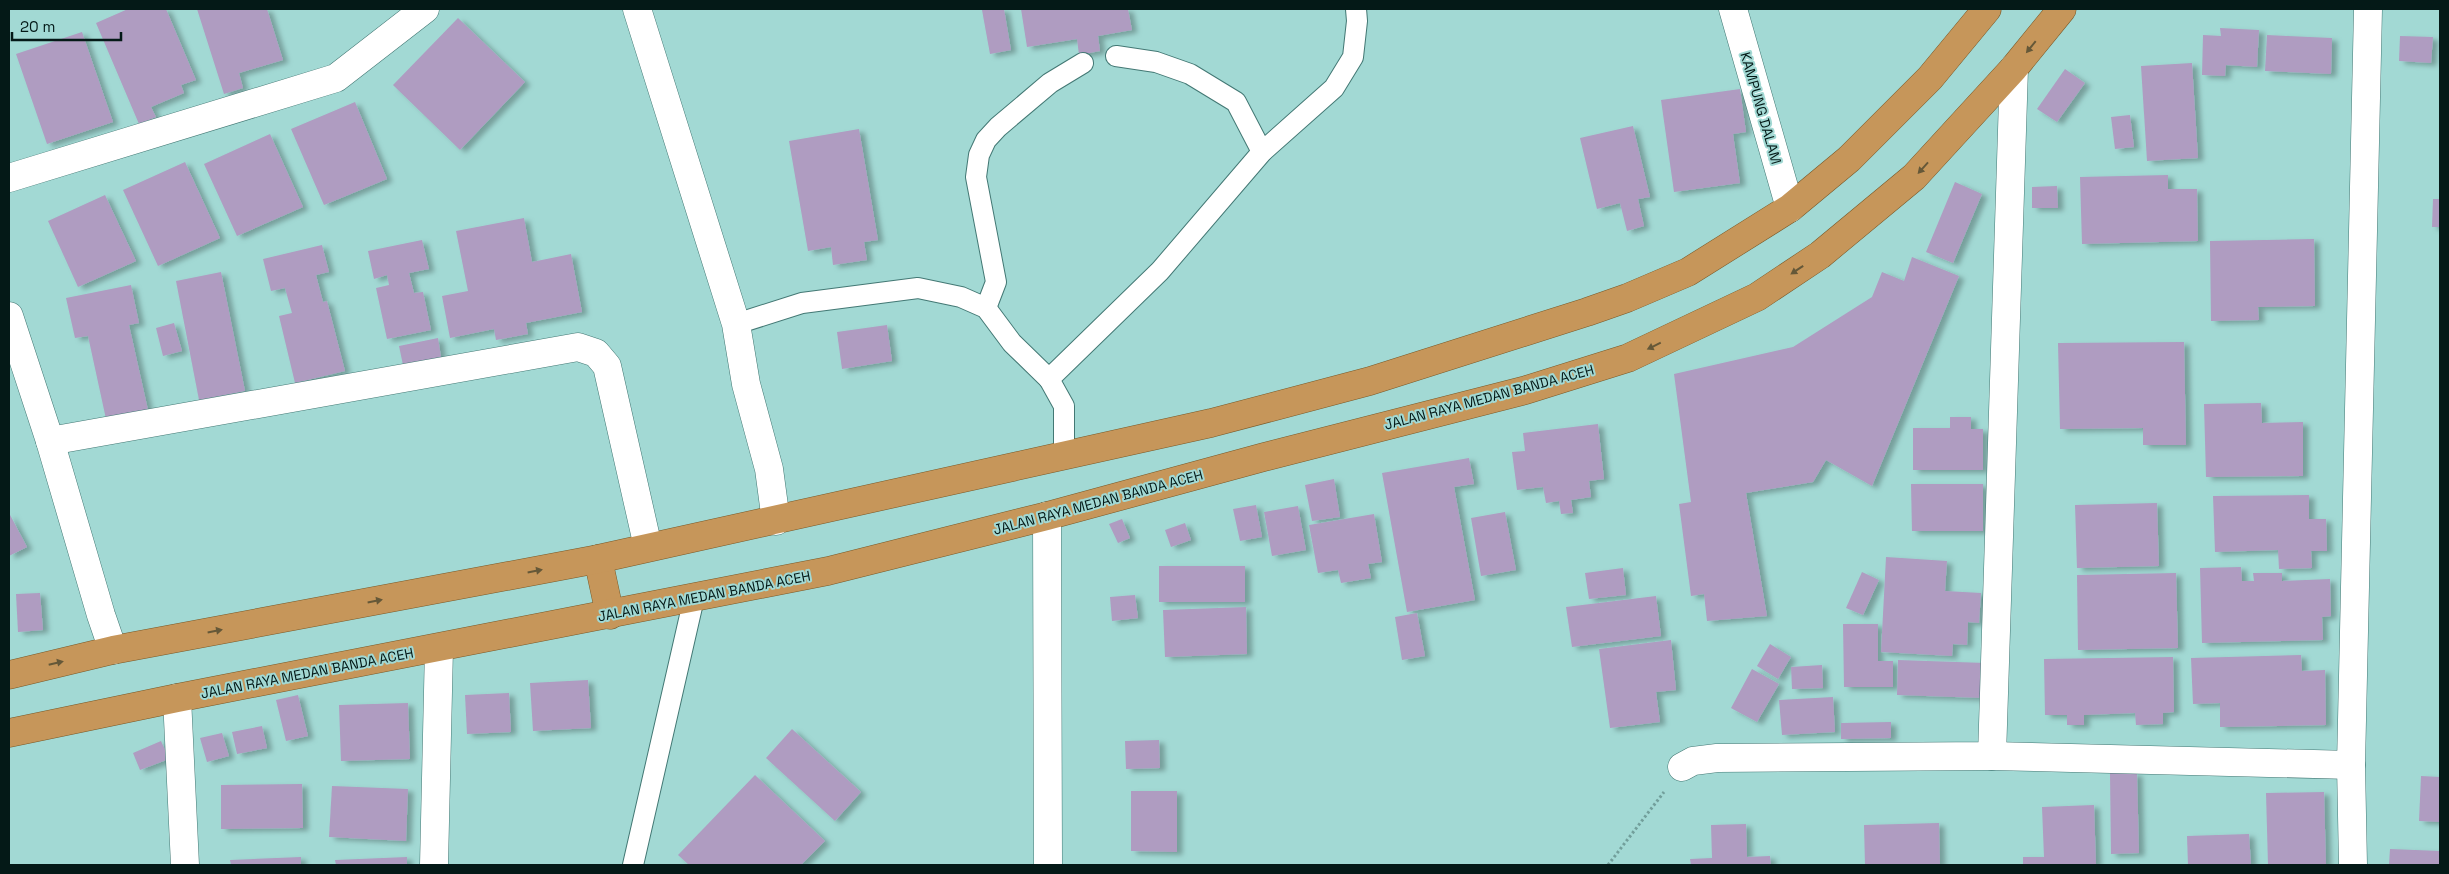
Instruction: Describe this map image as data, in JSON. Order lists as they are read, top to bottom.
{
  "streets": {
    "highway": ["JALAN RAYA MEDAN BANDA ACEH"],
    "street": ["KAMPUNG DALAM"]
  },
  "scale_bar": "20 m"
}
